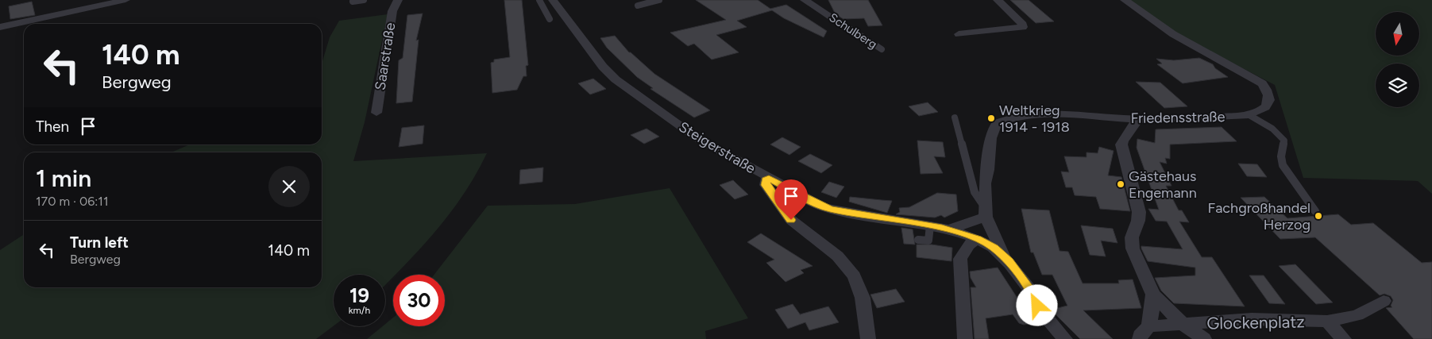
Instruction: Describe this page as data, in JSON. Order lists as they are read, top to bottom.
{
  "streets": {
    "street": [
      "Schulberg",
      "Saarstraße",
      "Friedensstraße",
      "Steigerstraße",
      "Glockenplatz"
    ]
  },
  "crossings": [
    ["Friedensstraße", "Steigerstraße"]
  ],
  "places": ["Weltkrieg 1914 - 1918", "Gästehaus Engemann", "Fachgroßhandel Herzog"],
  "north": "bottom",
  "page": {
    "turn": ["140 m", "Bergweg"],
    "then": "Then",
    "heading": ["1 min", "170 m · 06:11"],
    "list": [
      {
        "name": "Turn left",
        "note": "Bergweg",
        "value": "140 m"
      }
    ],
    "speed": "19 km/h",
    "limit": "30"
  }
}
